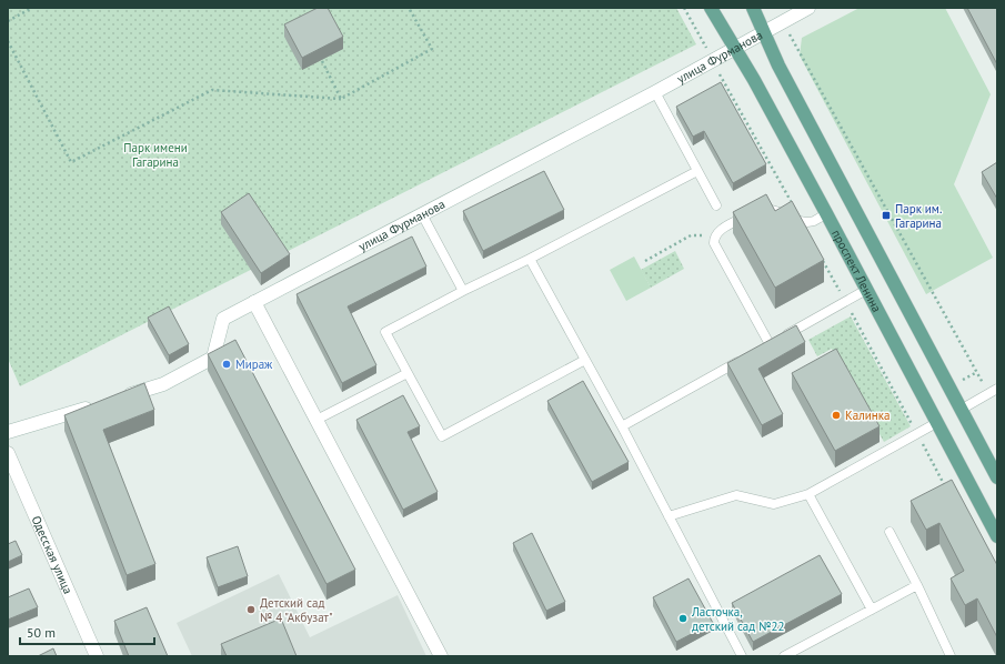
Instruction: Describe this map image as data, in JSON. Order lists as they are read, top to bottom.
{
  "streets": {
    "main road": ["проспект Ленина"],
    "street": ["улица Фурманова", "Одесская улица"]
  },
  "crossings": [
    ["улица Фурманова", "проспект Ленина"]
  ],
  "parks": ["Парк имени Гагарина"],
  "places": {
    "transit": ["Парк им. Гагарина"],
    "other": [
      "Мираж",
      "Калинка",
      "Детский сад № 4 \"Акбузат\"",
      "Ласточка, детский сад №22"
    ]
  },
  "scale_bar": "50 m"
}
